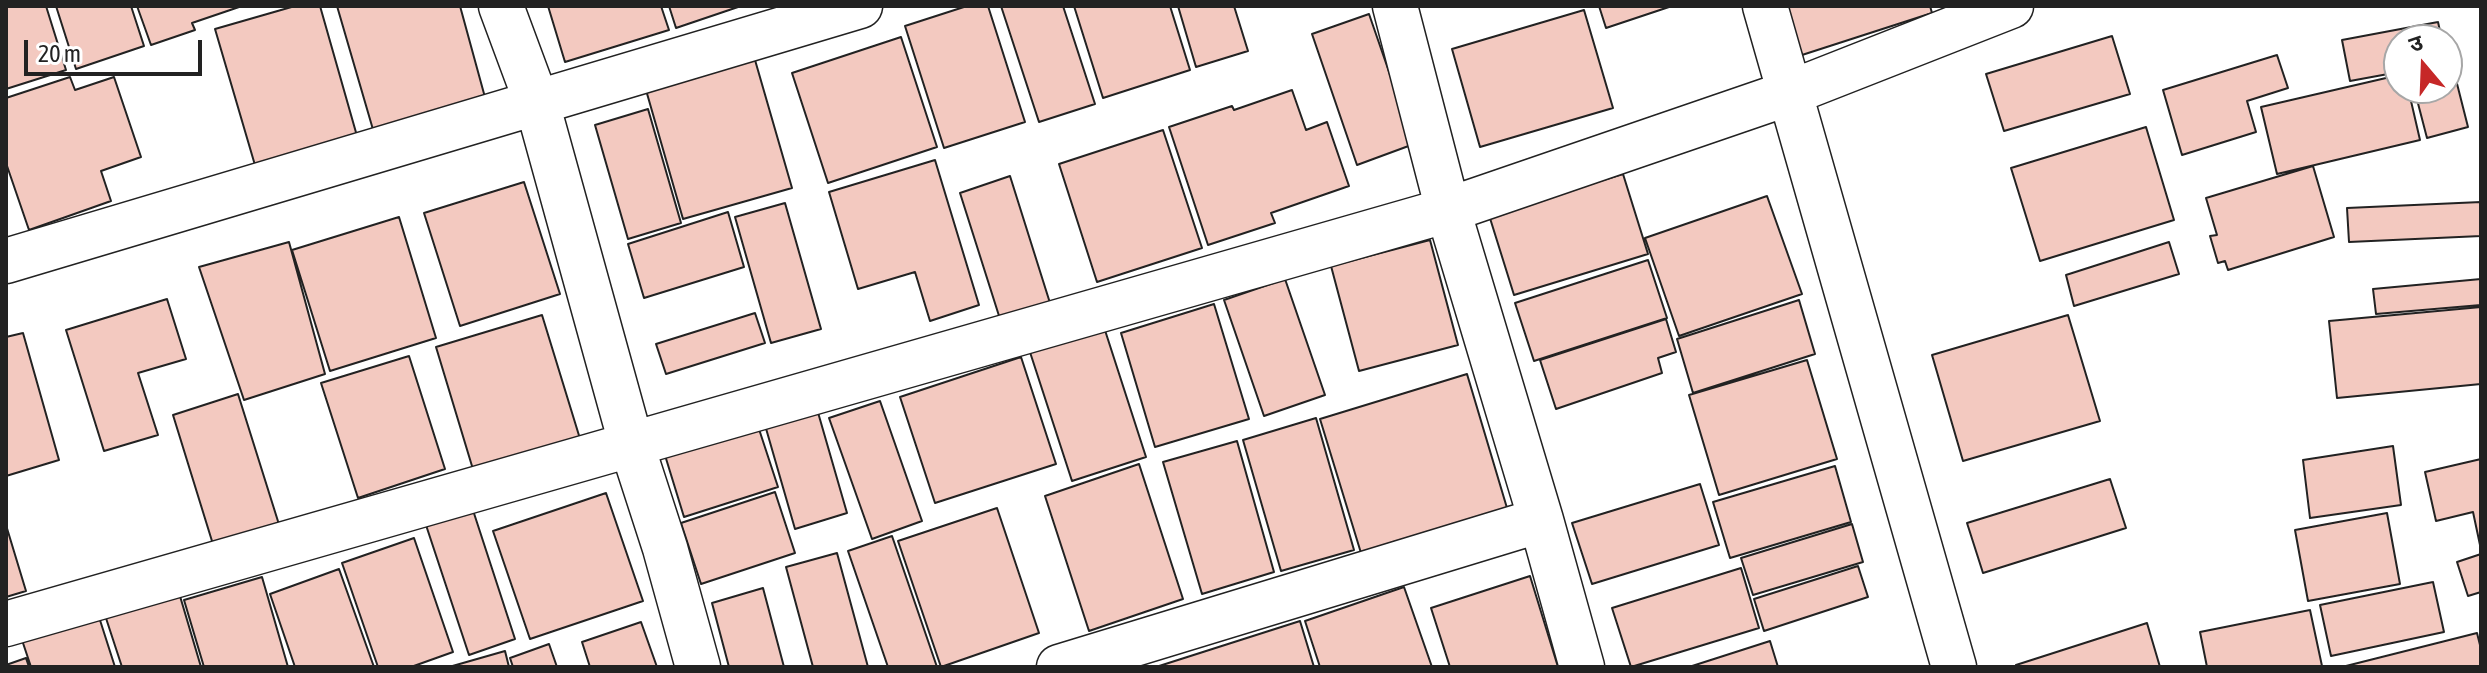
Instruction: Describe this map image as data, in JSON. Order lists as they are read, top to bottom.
{
  "scale_bar": "20 m",
  "north": "top"
}
